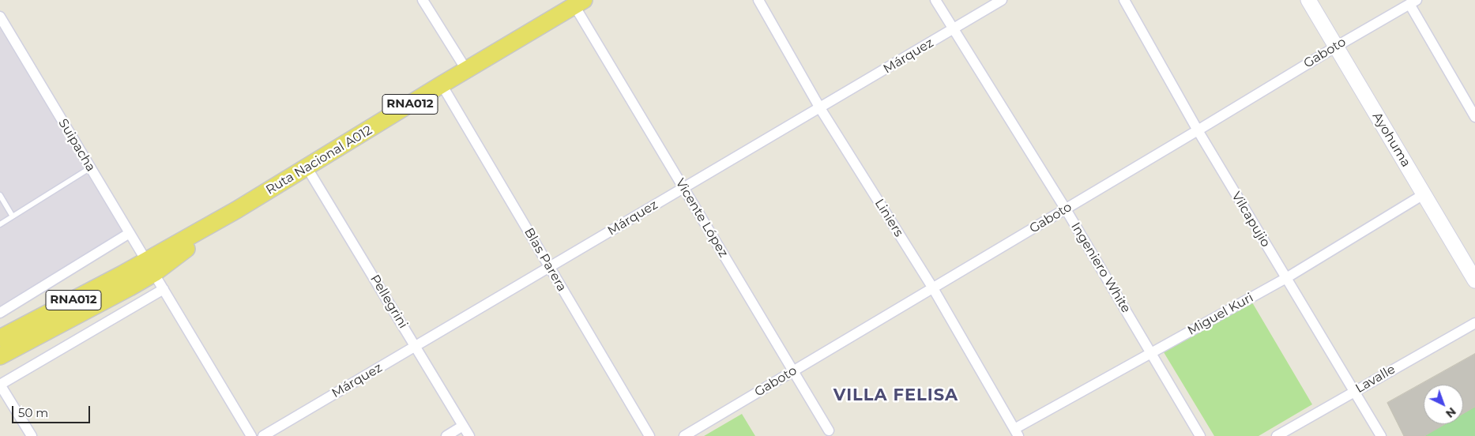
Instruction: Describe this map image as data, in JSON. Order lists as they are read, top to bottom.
{
  "streets": {
    "main road": ["RNA012", "Ruta Nacional A012"],
    "street": [
      "Gaboto",
      "Márquez",
      "Ayohuma",
      "Suipacha",
      "Vicente López",
      "Liniers",
      "Vilcapujio",
      "Blas Parera",
      "Ingeniero White",
      "Pellegrini",
      "Miguel Kuri",
      "Lavalle"
    ]
  },
  "crossings": [
    ["Gaboto", "Ayohuma"],
    ["Gaboto", "Vicente López"],
    ["Gaboto", "Liniers"],
    ["Gaboto", "Vilcapujio"],
    ["Gaboto", "Ingeniero White"],
    ["Márquez", "Vicente López"],
    ["Márquez", "Liniers"],
    ["Márquez", "Blas Parera"],
    ["Márquez", "Ingeniero White"],
    ["Márquez", "Pellegrini"],
    ["Ayohuma", "Miguel Kuri"],
    ["Suipacha", "Ruta Nacional A012"],
    ["Ruta Nacional A012", "Vicente López"],
    ["Ruta Nacional A012", "Blas Parera"],
    ["Ruta Nacional A012", "Pellegrini"],
    ["Liniers", "Miguel Kuri"],
    ["Vilcapujio", "Miguel Kuri"],
    ["Vilcapujio", "Lavalle"],
    ["Ingeniero White", "Miguel Kuri"]
  ],
  "districts": ["VILLA FELISA"],
  "scale_bar": "50 m",
  "north": "bottom right"
}
